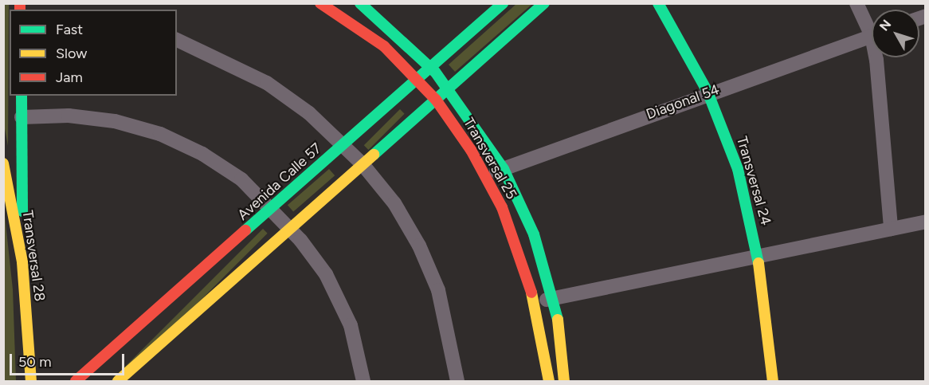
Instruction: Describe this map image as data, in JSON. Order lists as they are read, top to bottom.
{
  "streets": {
    "main road": [
      "Transversal 25",
      "Transversal 24",
      "Avenida Calle 57",
      "Transversal 28"
    ],
    "street": ["Diagonal 54"]
  },
  "crossings": [
    ["Diagonal 54", "Transversal 25"],
    ["Diagonal 54", "Transversal 24"],
    ["Transversal 25", "Avenida Calle 57"]
  ],
  "legend": ["Fast", "Slow", "Jam"],
  "scale_bar": "50 m",
  "north": "top left"
}
